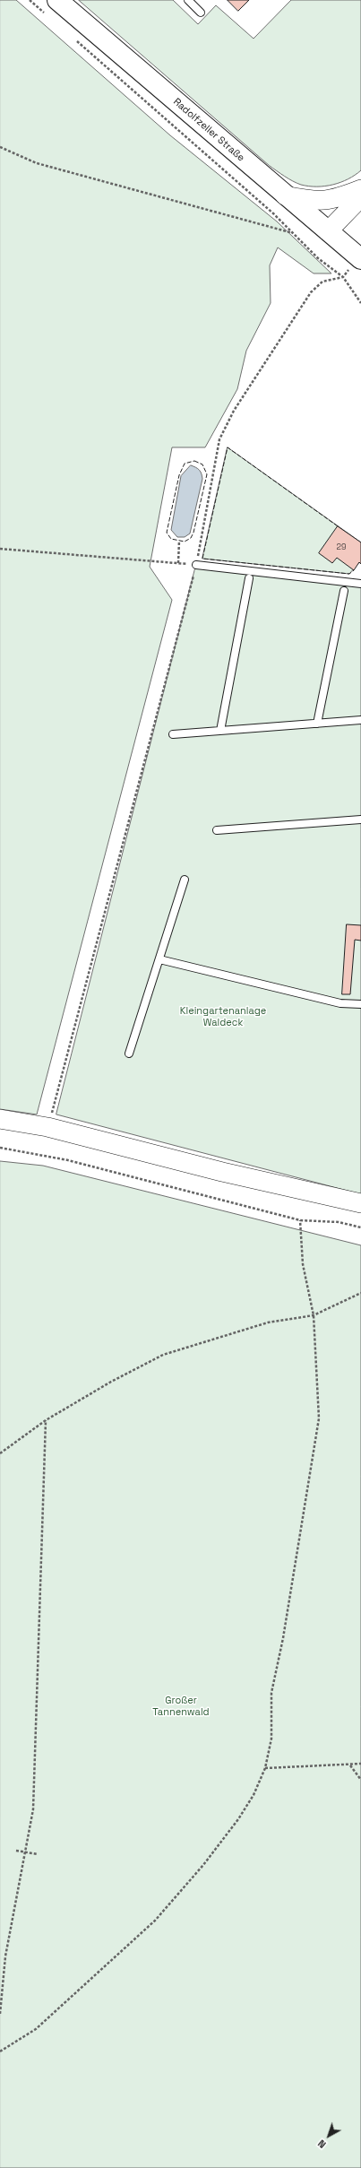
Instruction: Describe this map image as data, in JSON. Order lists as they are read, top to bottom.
{
  "streets": {
    "main road": ["Radolfzeller Straße"]
  },
  "parks": ["Kleingartenanlage Waldeck", "Großer Tannenwald"],
  "house_numbers": ["29"],
  "north": "bottom left"
}
